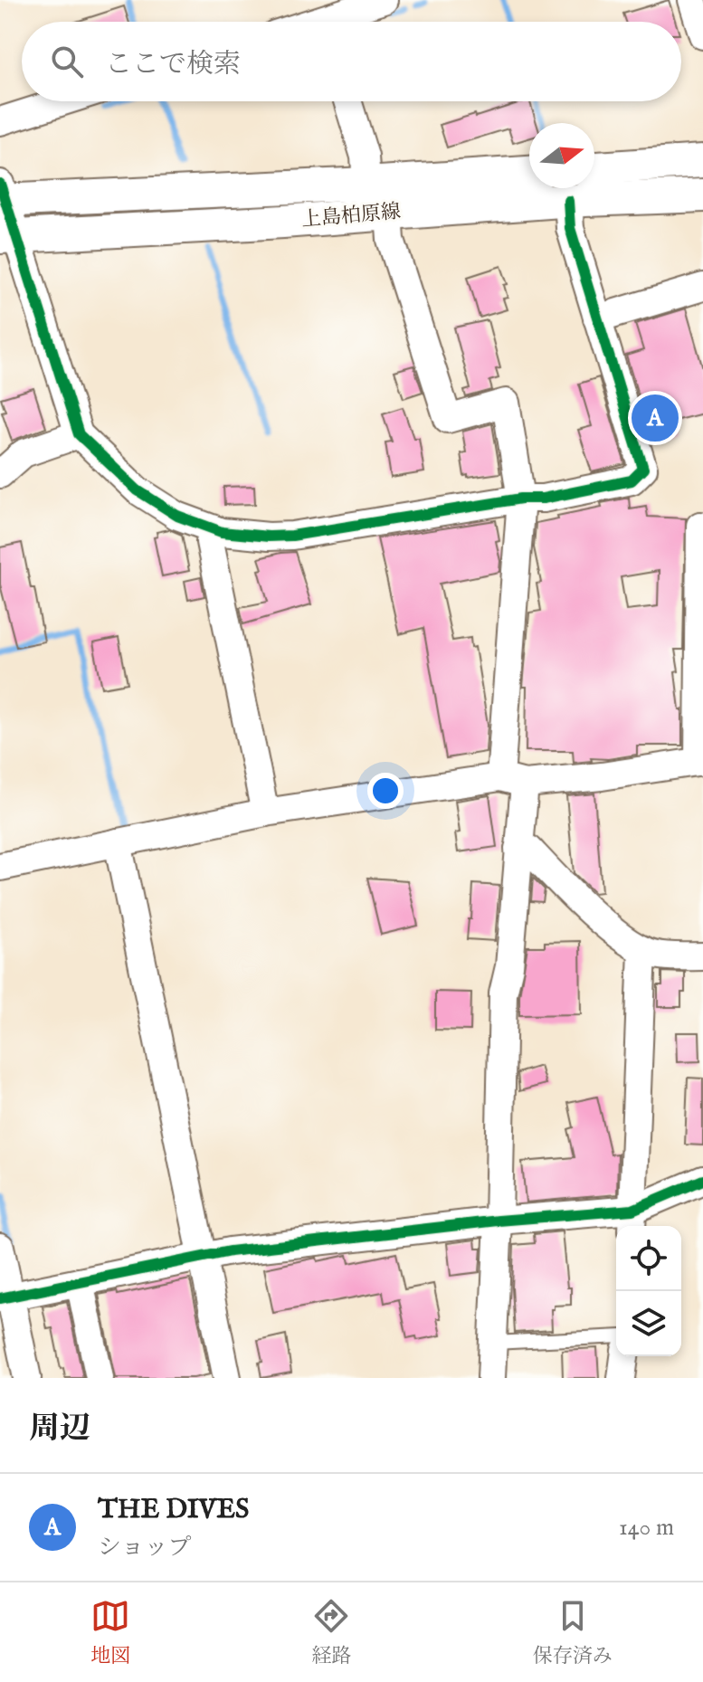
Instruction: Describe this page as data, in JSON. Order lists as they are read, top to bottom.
{
  "streets": {
    "street": ["上島柏原線"]
  },
  "north": "right",
  "page": {
    "search": "ここで検索",
    "pins": "A",
    "heading": "周辺",
    "list": [
      {
        "mark": "A",
        "name": "THE DIVES",
        "note": "ショップ",
        "value": "140 m"
      }
    ],
    "nav": ["地図", "経路", "保存済み"]
  }
}
